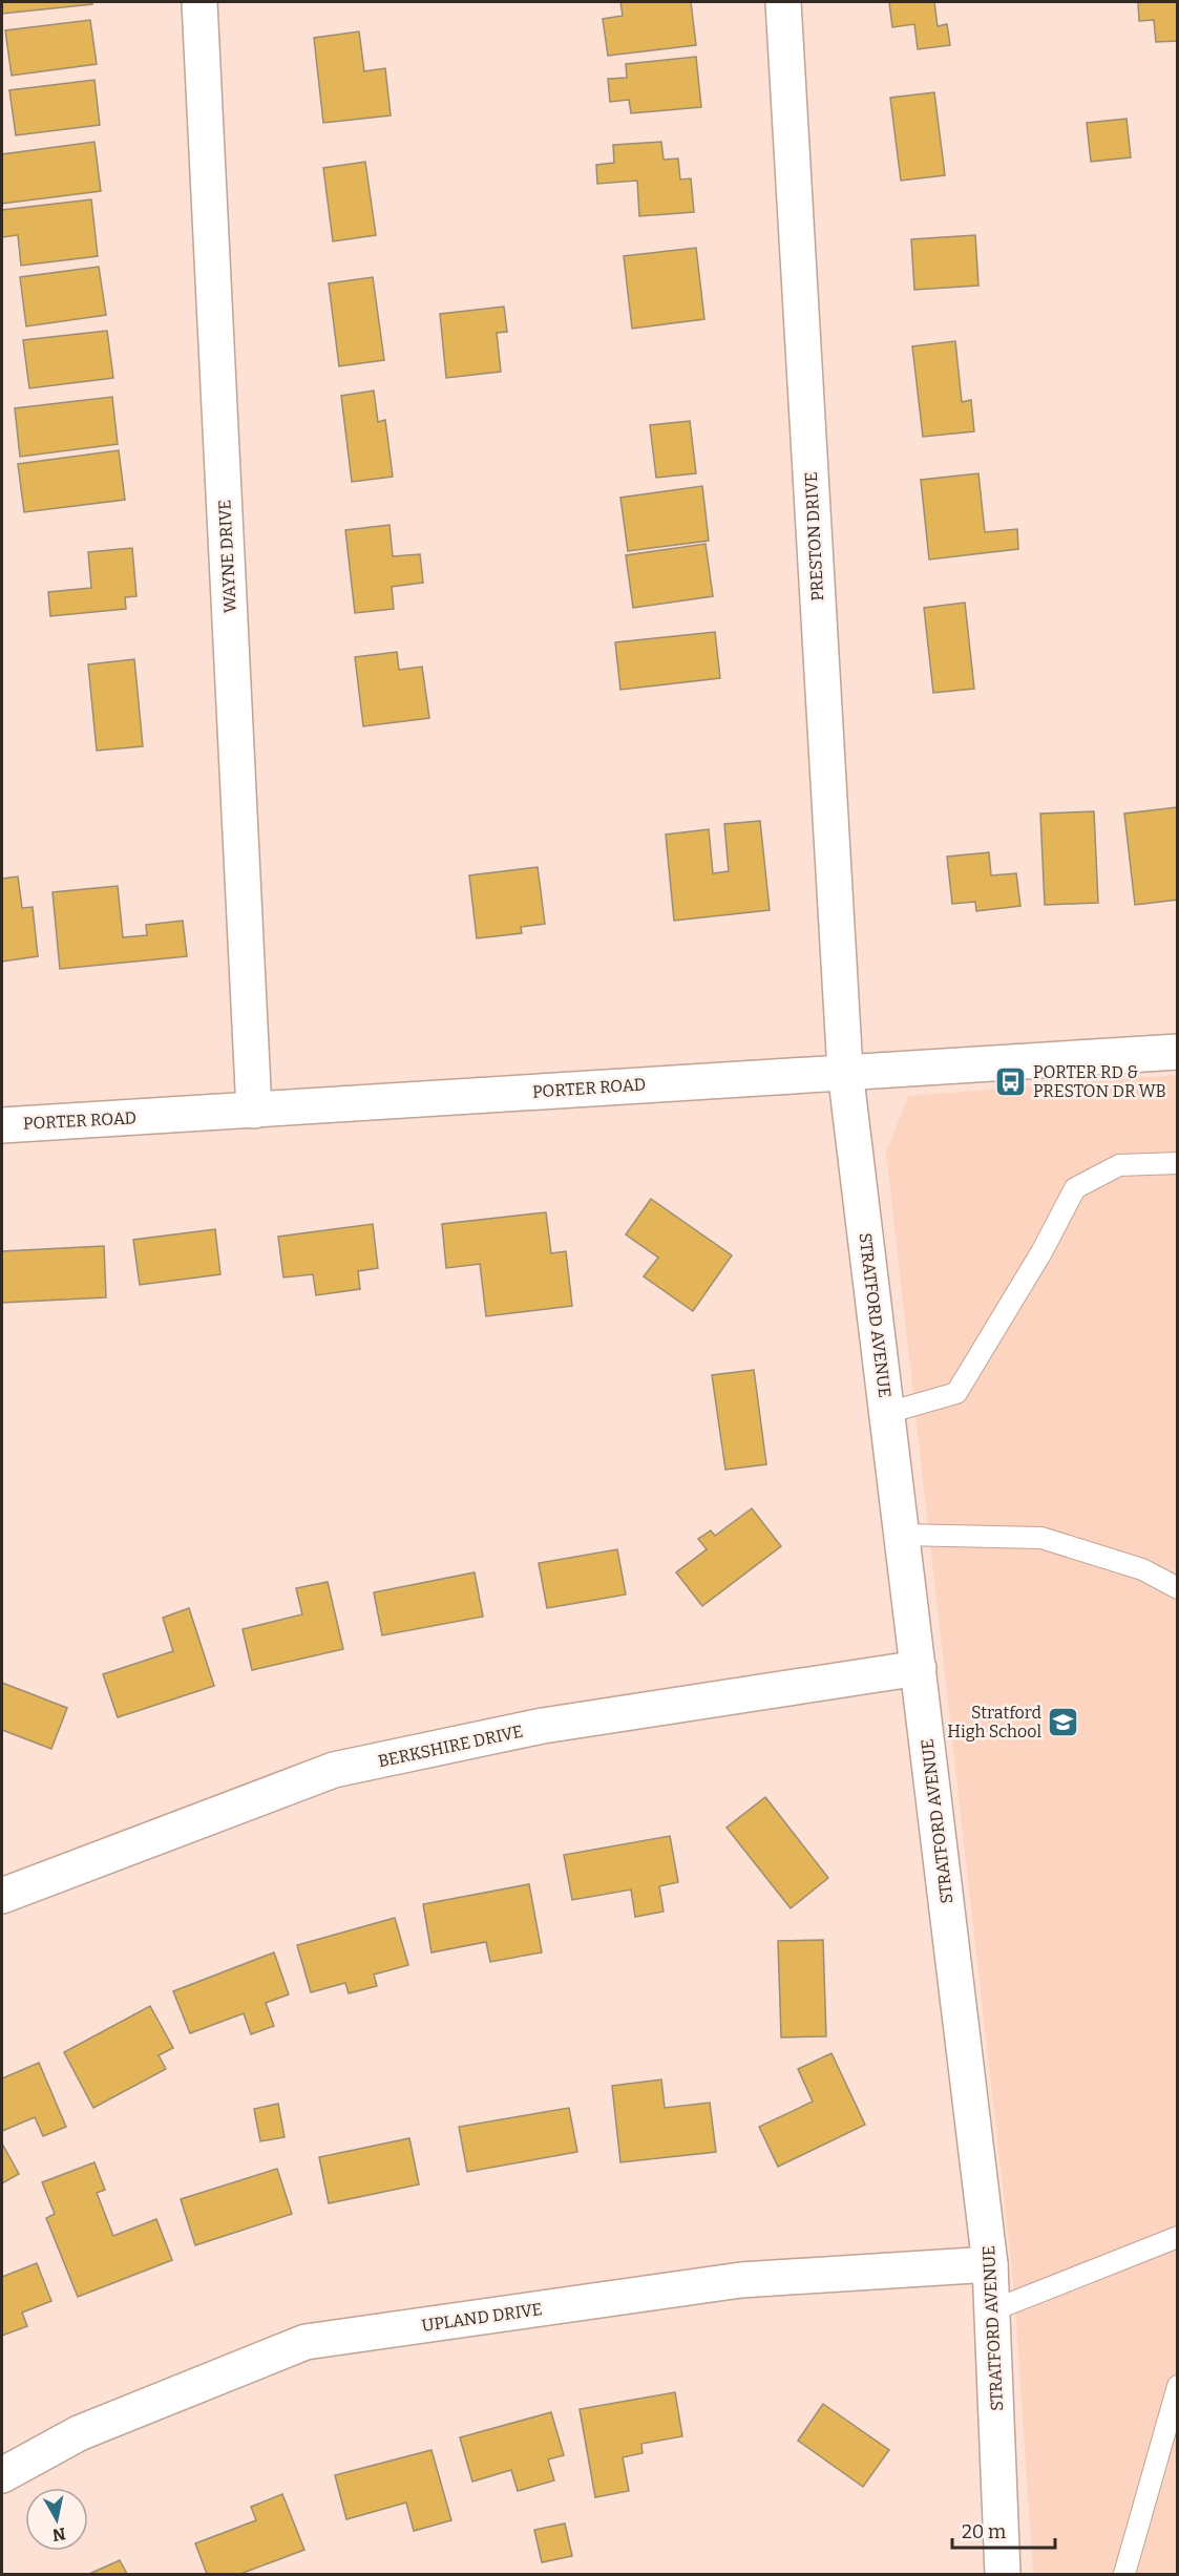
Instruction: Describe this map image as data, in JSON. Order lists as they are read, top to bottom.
{
  "streets": {
    "street": [
      "PRESTON DRIVE",
      "WAYNE DRIVE",
      "PORTER ROAD",
      "STRATFORD AVENUE",
      "BERKSHIRE DRIVE",
      "UPLAND DRIVE"
    ]
  },
  "crossings": [
    ["PRESTON DRIVE", "PORTER ROAD"],
    ["PRESTON DRIVE", "STRATFORD AVENUE"],
    ["WAYNE DRIVE", "PORTER ROAD"],
    ["PORTER ROAD", "STRATFORD AVENUE"],
    ["STRATFORD AVENUE", "BERKSHIRE DRIVE"],
    ["STRATFORD AVENUE", "UPLAND DRIVE"]
  ],
  "places": {
    "bus stop": ["PORTER RD & PRESTON DR WB"],
    "school or university": ["Stratford High School"]
  },
  "scale_bar": "20 m",
  "north": "bottom"
}
